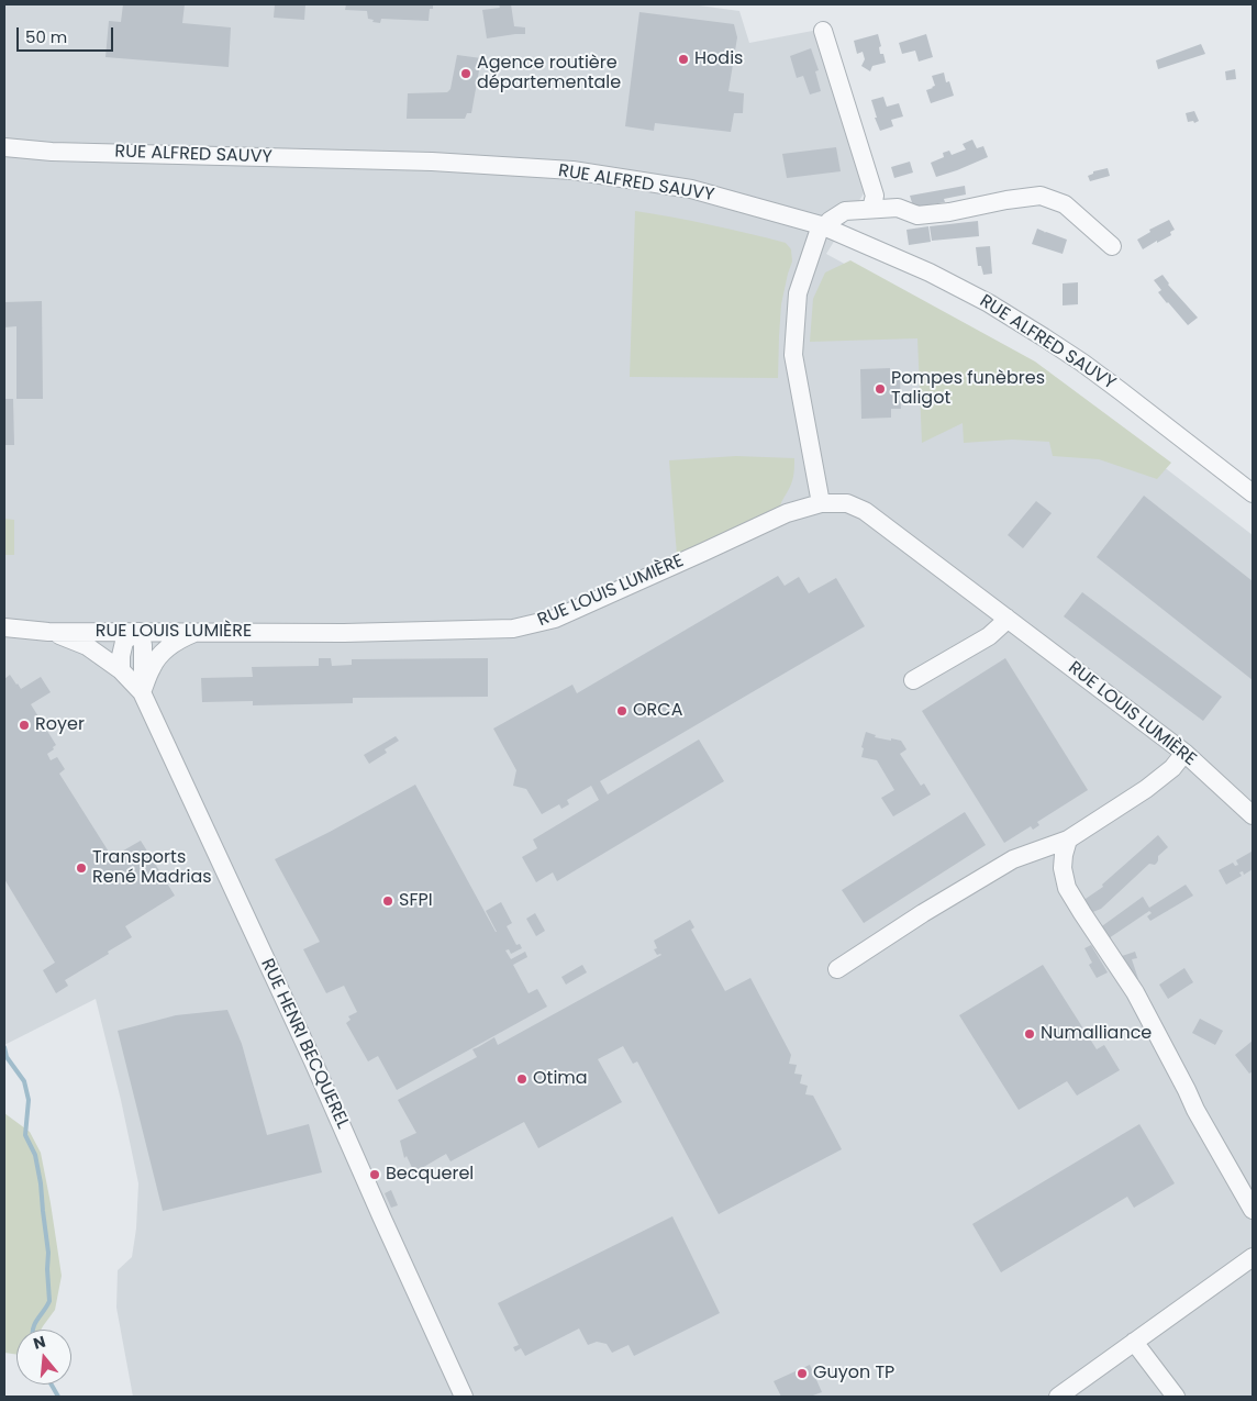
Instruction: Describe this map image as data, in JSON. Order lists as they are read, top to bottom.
{
  "streets": {
    "street": ["RUE ALFRED SAUVY", "RUE LOUIS LUMIÈRE", "RUE HENRI BECQUEREL"]
  },
  "crossings": [
    ["RUE LOUIS LUMIÈRE", "RUE HENRI BECQUEREL"]
  ],
  "places": [
    "Hodis",
    "Agence routière départementale",
    "Pompes funèbres Taligot",
    "ORCA",
    "Royer",
    "Transports René Madrias",
    "SFPI",
    "Numalliance",
    "Otima",
    "Becquerel",
    "Guyon TP"
  ],
  "scale_bar": "50 m",
  "north": "top"
}
